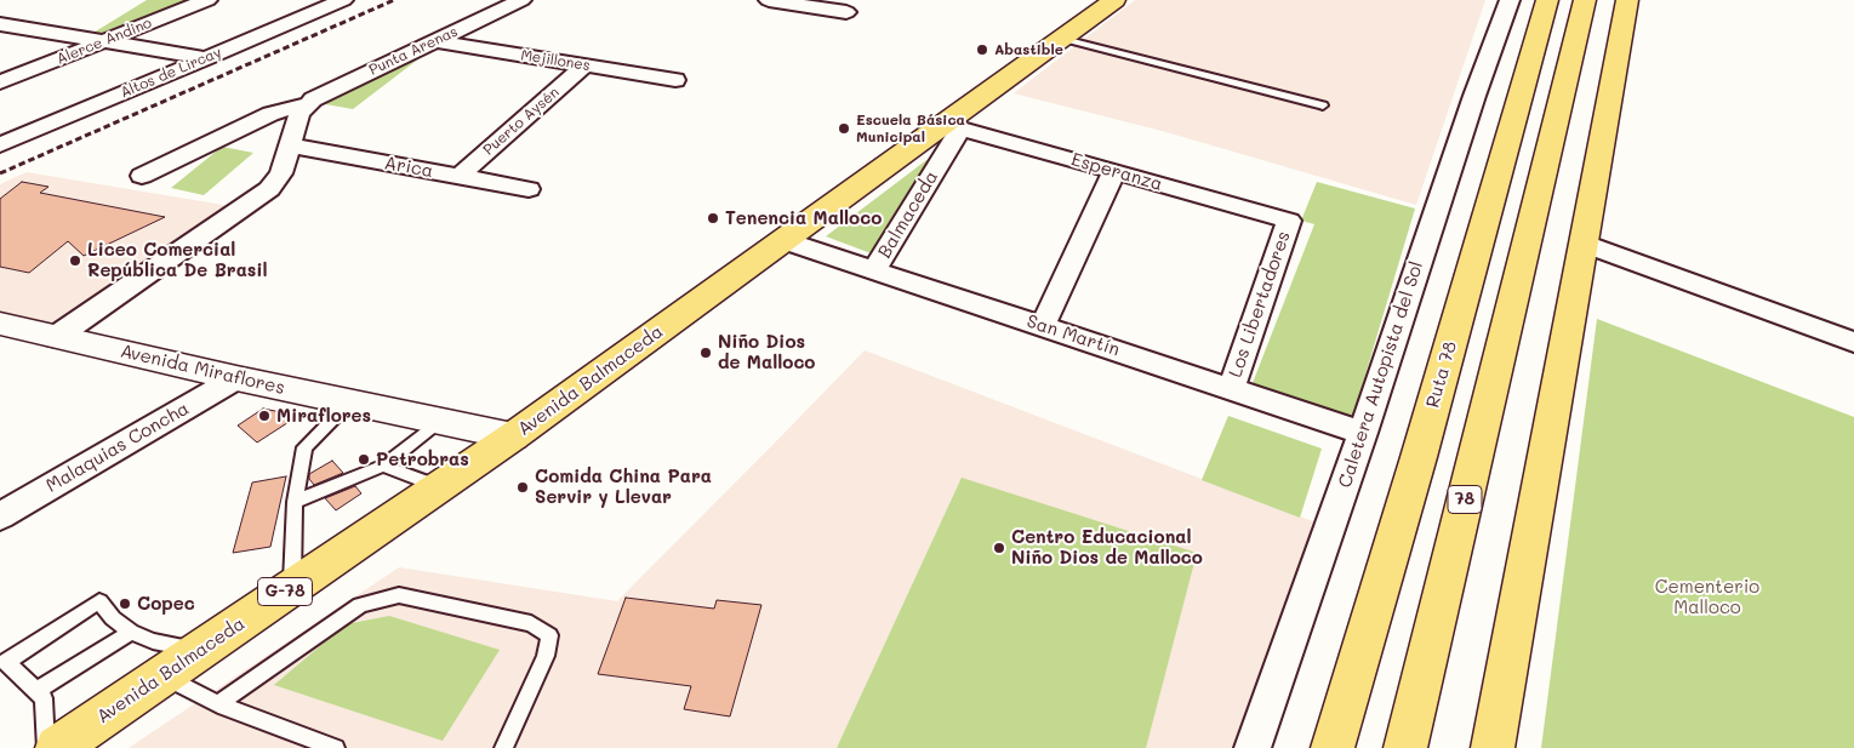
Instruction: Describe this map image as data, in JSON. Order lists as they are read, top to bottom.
{
  "streets": {
    "main road": [
      "Avenida Miraflores",
      "Ruta 78",
      "Avenida Balmaceda",
      "78",
      "G-78"
    ],
    "street": [
      "Alerce Andino",
      "Punta Arenas",
      "Mejillones",
      "Altos de Lircay",
      "Puerto Aysén",
      "Arica",
      "Esperanza",
      "Balmaceda",
      "Los Libertadores",
      "San Martín",
      "Caletera Autopista del Sol",
      "Malaquias Concha"
    ]
  },
  "crossings": [
    ["Punta Arenas", "Mejillones"],
    ["Mejillones", "Puerto Aysén"],
    ["Puerto Aysén", "Arica"],
    ["Esperanza", "Balmaceda"],
    ["Esperanza", "Los Libertadores"],
    ["Esperanza", "Avenida Balmaceda"],
    ["Balmaceda", "San Martín"],
    ["Balmaceda", "Avenida Balmaceda"],
    ["Los Libertadores", "San Martín"],
    ["San Martín", "Caletera Autopista del Sol"],
    ["San Martín", "Avenida Balmaceda"],
    ["Avenida Miraflores", "Avenida Balmaceda"],
    ["Avenida Miraflores", "Malaquias Concha"]
  ],
  "parks": ["Cementerio Malloco"],
  "places": [
    "Abastible",
    "Escuela Básica Municipal",
    "Tenencia Malloco",
    "Liceo Comercial República De Brasil",
    "Niño Dios de Malloco",
    "Miraflores",
    "Petrobras",
    "Comida China Para Servir y Llevar",
    "Centro Educacional Niño Dios de Malloco",
    "Copec"
  ]
}
